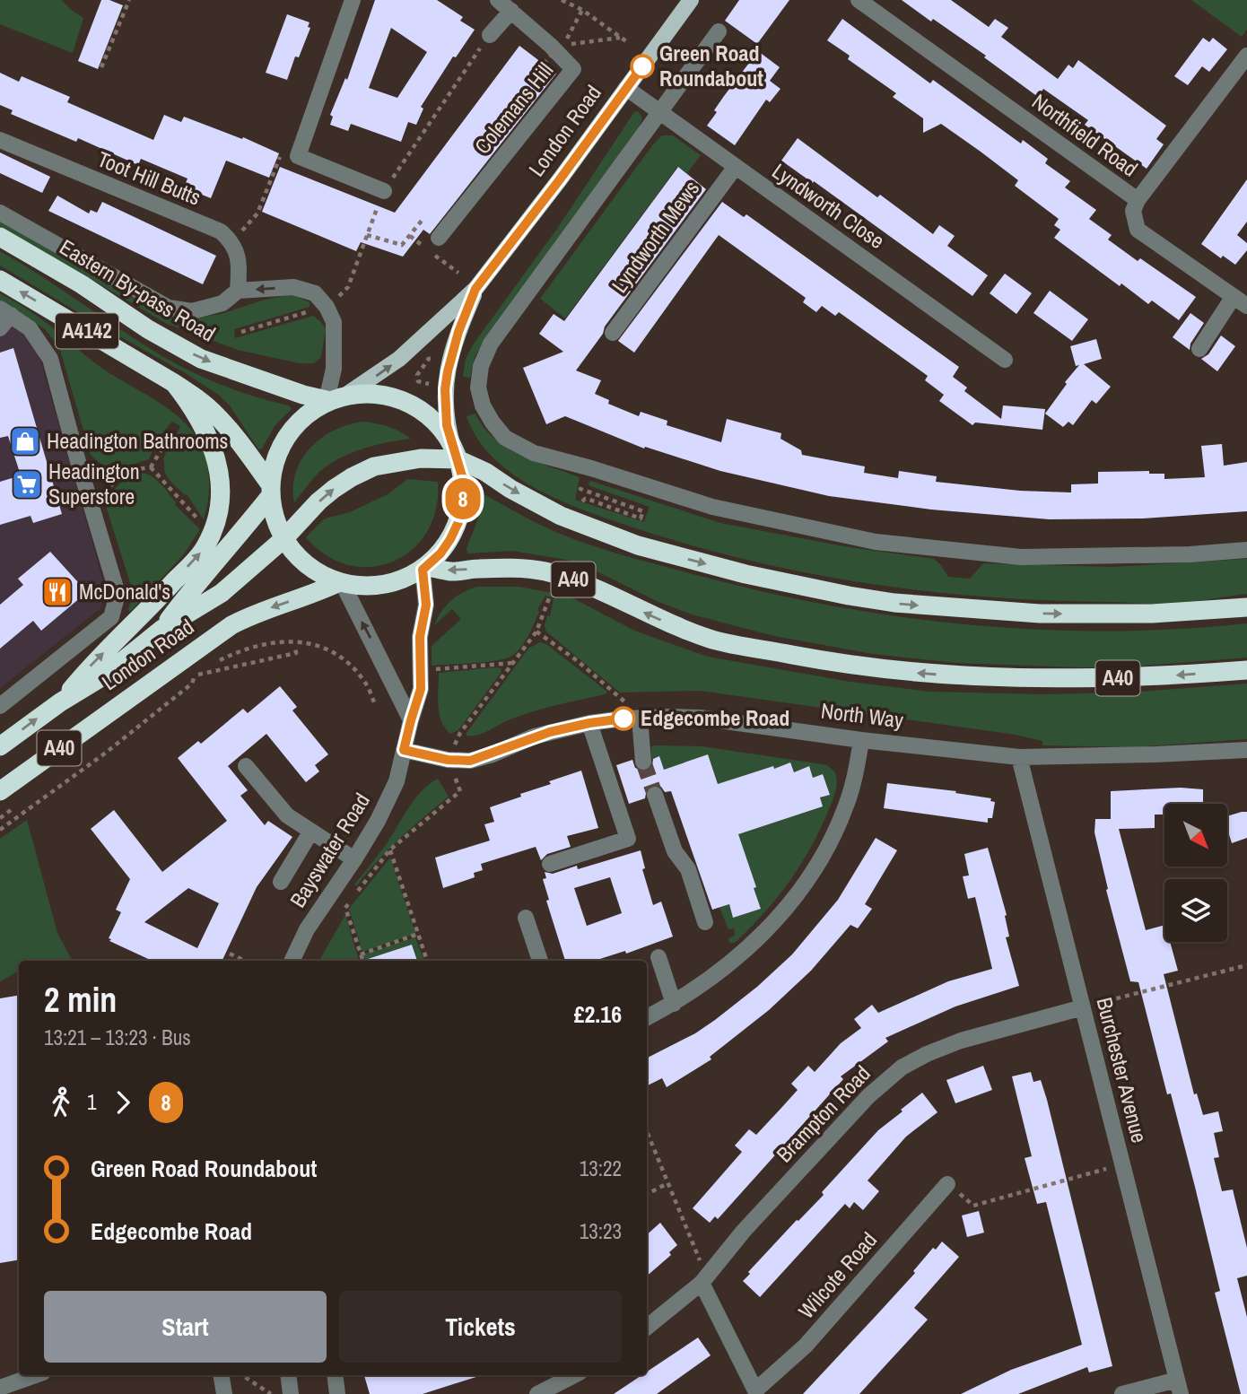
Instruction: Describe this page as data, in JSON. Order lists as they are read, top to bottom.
{
  "streets": {
    "highway": [
      "London Road",
      "Eastern By-pass Road",
      "A4142",
      "A40"
    ],
    "street": [
      "Colemans Hill",
      "Northfield Road",
      "Toot Hill Butts",
      "Lyndworth Close",
      "Lyndworth Mews",
      "North Way",
      "Bayswater Road",
      "Burchester Avenue",
      "Brampton Road",
      "Wilcote Road"
    ]
  },
  "crossings": [
    ["London Road", "Lyndworth Close"],
    ["London Road", "A40"],
    ["Lyndworth Close", "Lyndworth Mews"],
    ["A40", "Bayswater Road"],
    ["North Way", "Bayswater Road"],
    ["North Way", "Burchester Avenue"],
    ["Burchester Avenue", "Brampton Road"],
    ["Brampton Road", "Wilcote Road"]
  ],
  "places": {
    "other": ["Green Road Roundabout", "Edgecombe Road"],
    "shop": ["Headington Bathrooms"],
    "supermarket": ["Headington Superstore"],
    "restaurant": ["McDonald's"]
  },
  "lines": ["bus line 8"],
  "north": "bottom right",
  "page": {
    "on_map": "8",
    "heading": ["2 min", "13:21 – 13:23 · Bus", "£2.16"],
    "legs": ["1", "8"],
    "list": [
      {
        "name": "Green Road Roundabout",
        "value": "13:22"
      },
      {
        "name": "Edgecombe Road",
        "value": "13:23"
      }
    ],
    "buttons": ["Start", "Tickets"]
  }
}
